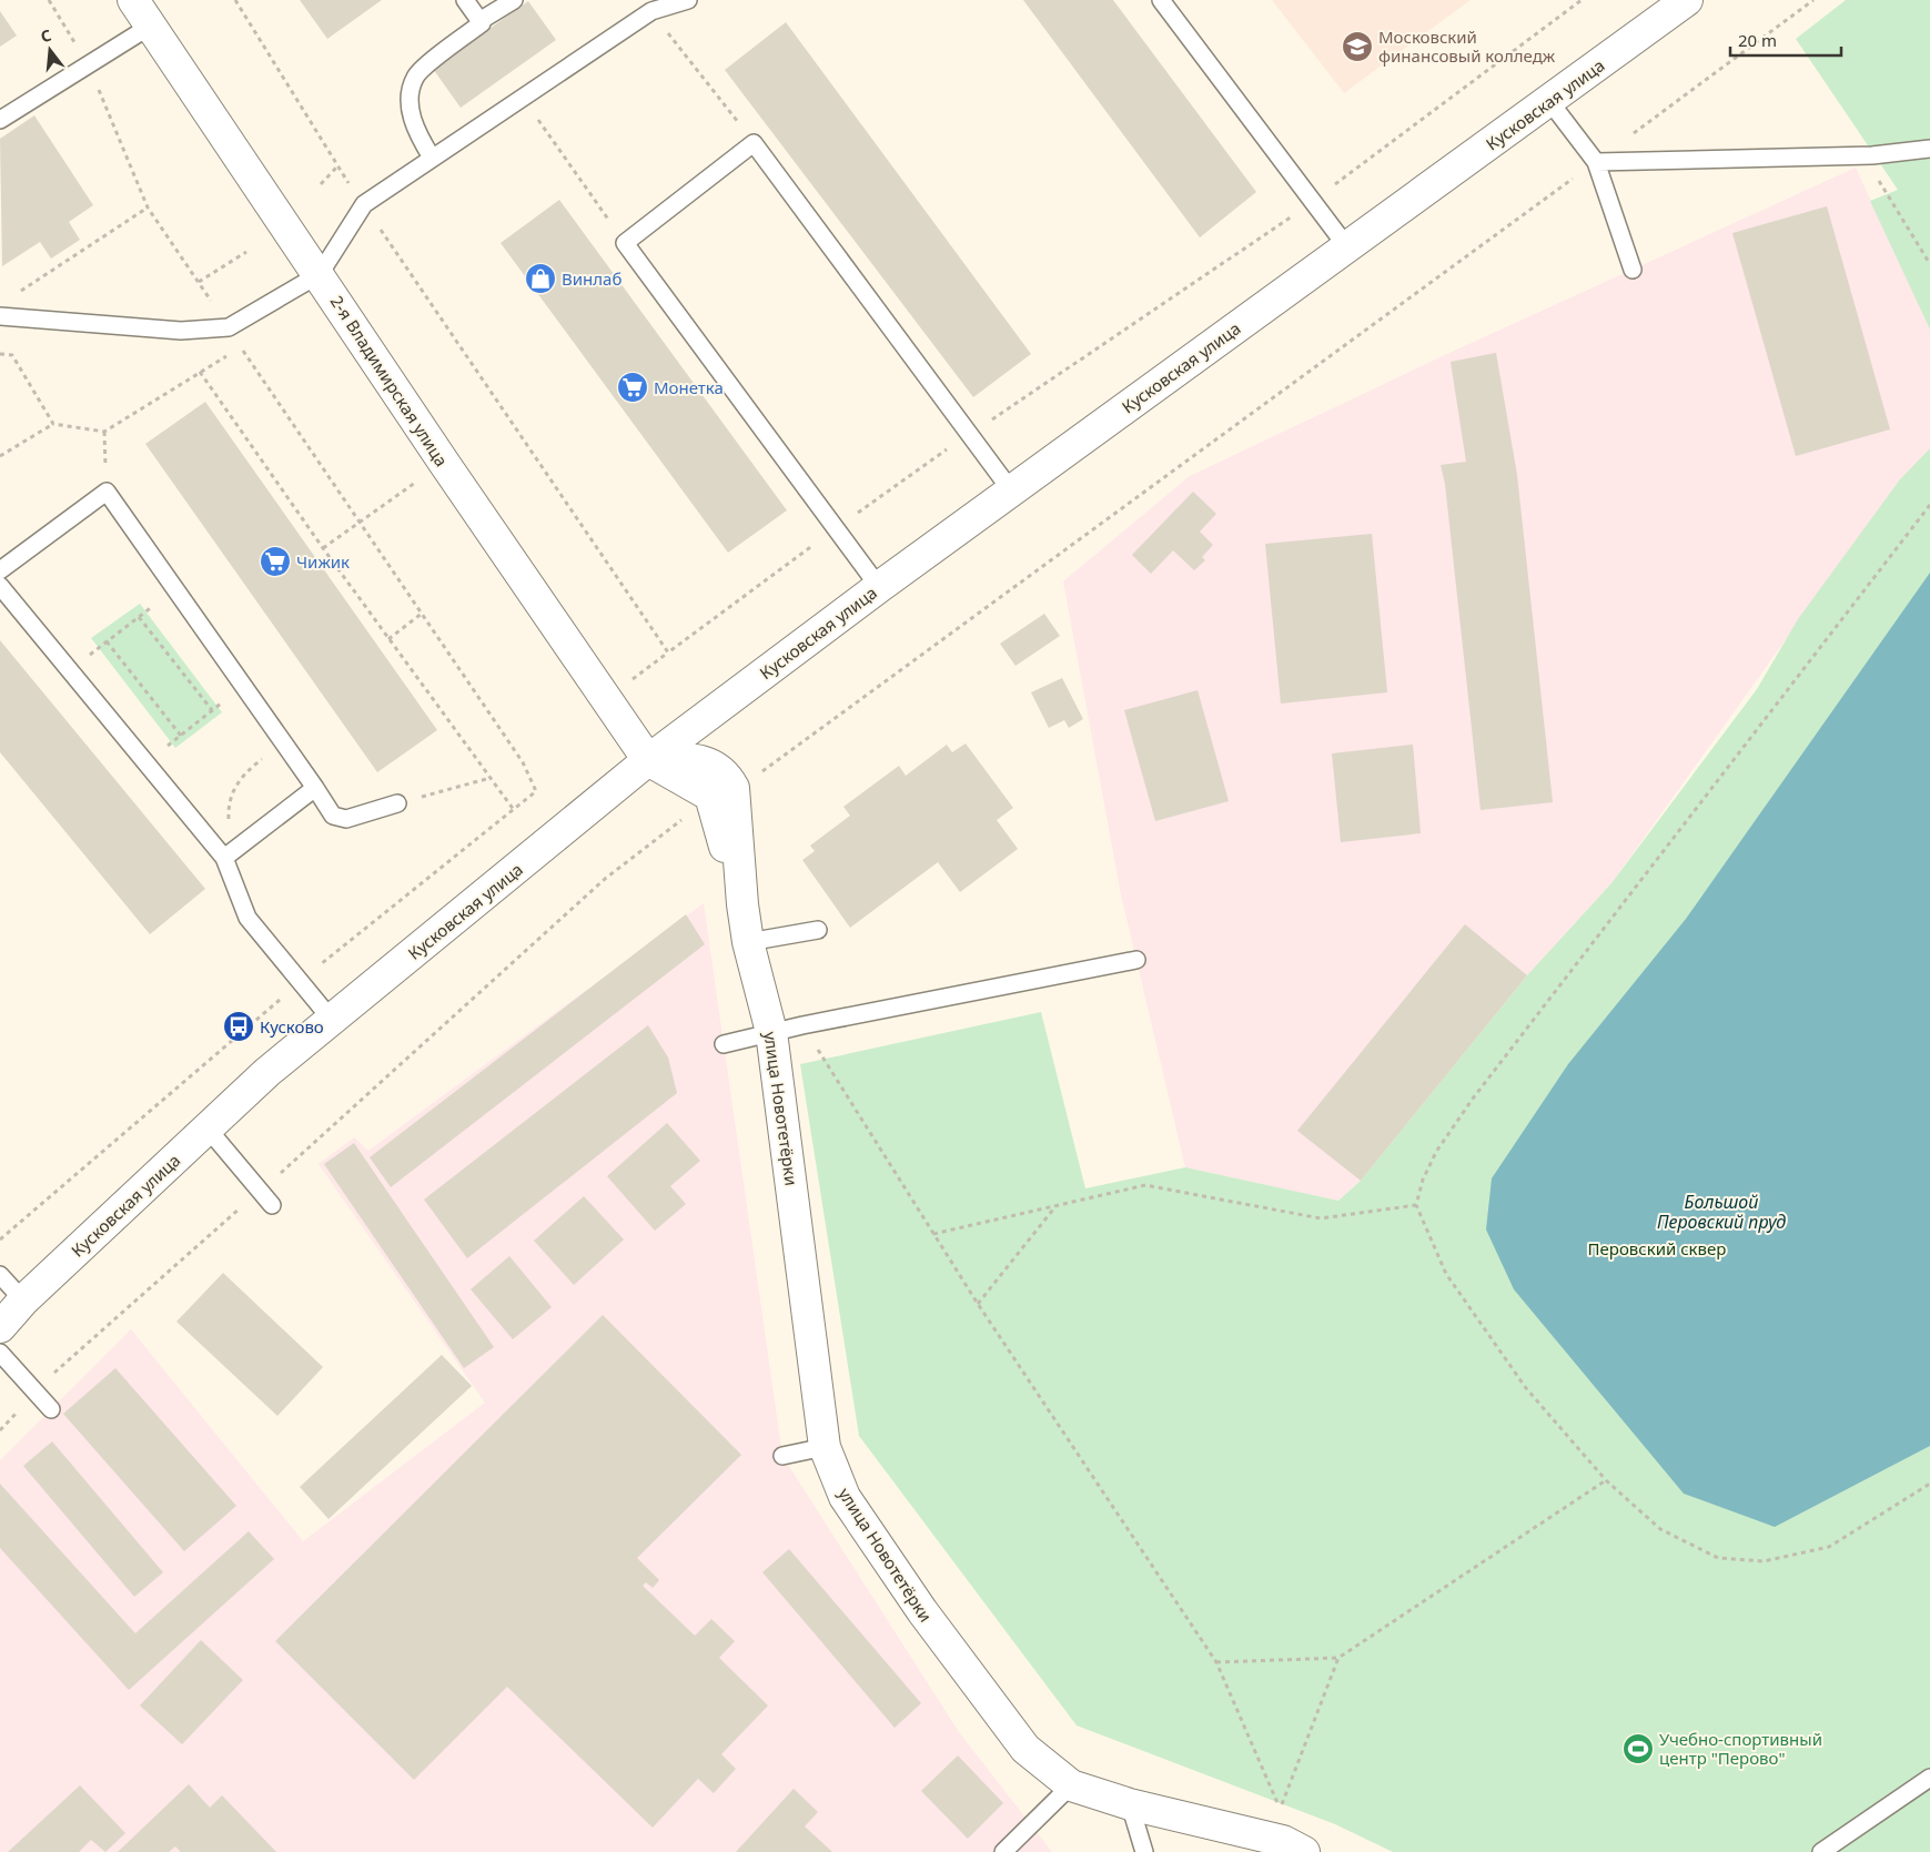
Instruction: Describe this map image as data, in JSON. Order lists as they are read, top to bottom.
{
  "streets": {
    "street": ["Кусковская улица", "2-я Владимирская улица", "улица Новотетёрки"]
  },
  "crossings": [
    ["Кусковская улица", "2-я Владимирская улица"],
    ["Кусковская улица", "улица Новотетёрки"],
    ["2-я Владимирская улица", "улица Новотетёрки"]
  ],
  "water": ["Большой Перовский пруд"],
  "parks": ["Перовский сквер"],
  "places": {
    "school or university": ["Московский финансовый колледж"],
    "shop": ["Винлаб"],
    "supermarket": ["Монетка", "Чижик"],
    "bus stop": ["Кусково"],
    "sports": ["Учебно-спортивный центр \"Перово\""]
  },
  "scale_bar": "20 m",
  "north": "top"
}
